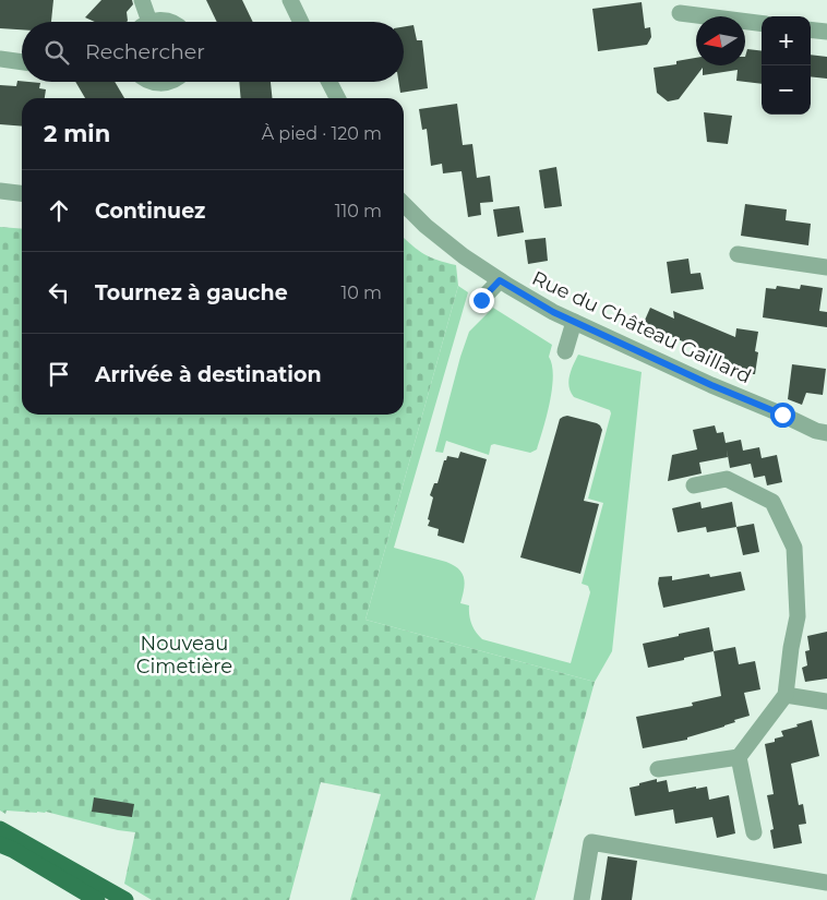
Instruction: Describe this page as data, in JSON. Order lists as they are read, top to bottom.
{
  "streets": {
    "street": ["Rue du Château Gaillard"]
  },
  "parks": ["Nouveau Cimetière"],
  "north": "left",
  "page": {
    "map_buttons": ["+", "−"],
    "search": "Rechercher",
    "heading": ["2 min", "À pied · 120 m"],
    "list": [
      ["Continuez", "110 m"],
      ["Tournez à gauche", "10 m"],
      "Arrivée à destination"
    ]
  }
}
